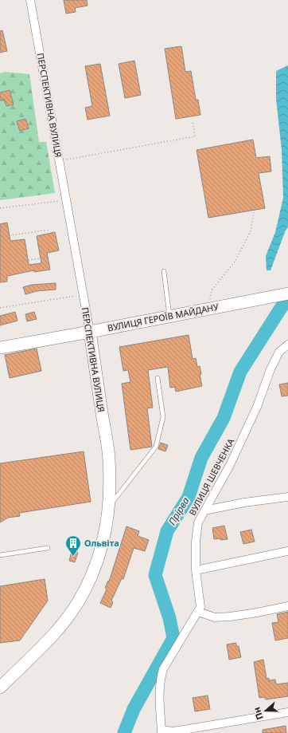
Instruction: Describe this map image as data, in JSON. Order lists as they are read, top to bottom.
{
  "streets": {
    "street": ["ПЕРСПЕКТИВНА ВУЛИЦЯ", "ВУЛИЦЯ ГЕРОЇВ МАЙДАНУ", "ВУЛИЦЯ ШЕВЧЕНКА"]
  },
  "crossings": [
    ["ПЕРСПЕКТИВНА ВУЛИЦЯ", "ВУЛИЦЯ ГЕРОЇВ МАЙДАНУ"]
  ],
  "water": ["Прірва"],
  "places": {
    "building": ["Ольвіта"]
  },
  "north": "left"
}
